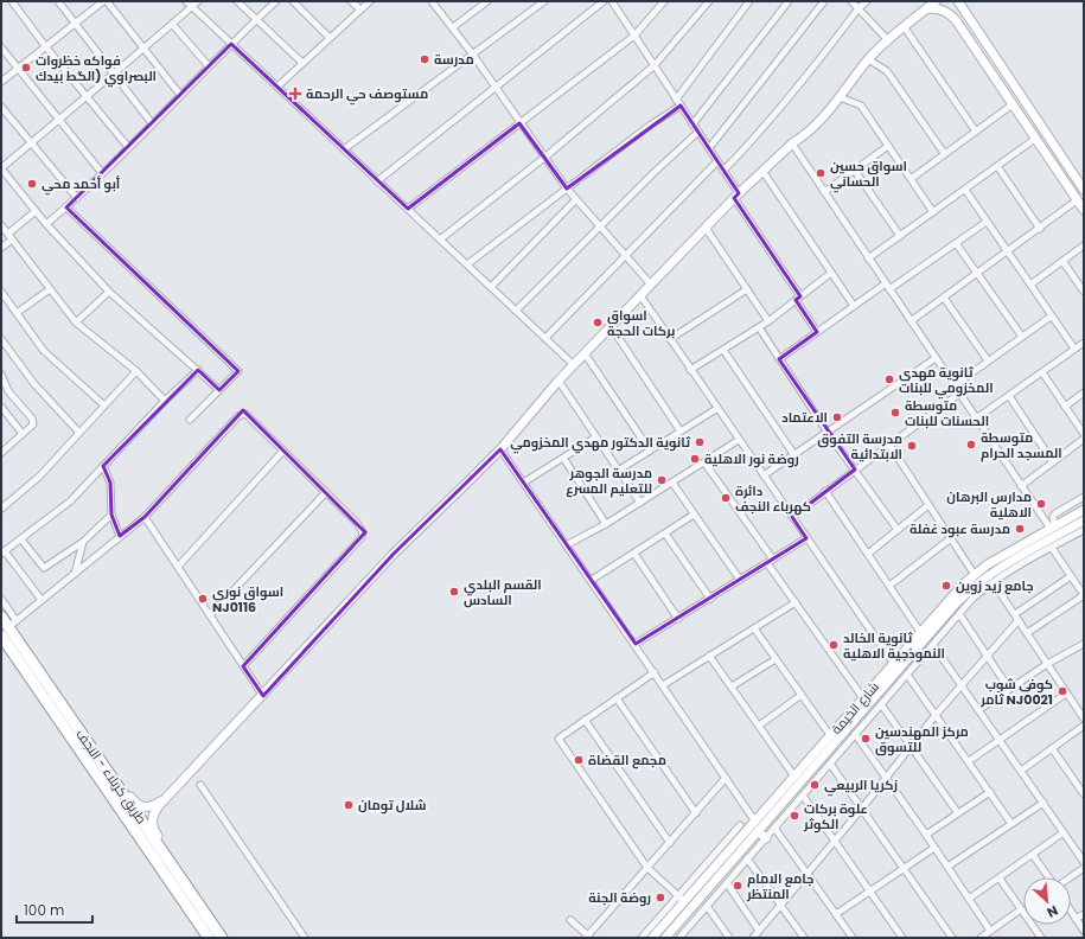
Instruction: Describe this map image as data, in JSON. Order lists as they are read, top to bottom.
{
  "streets": {
    "highway": ["طريق کربلاء - النجف"],
    "street": ["شارع الخيمة"]
  },
  "places": {
    "other": [
      "مدرسة",
      "فواكه خظروات البصراوي (الگط بيدك",
      "اسواق حسين الحساني",
      "أبو أحمد محي",
      "اسواق بركات الحجة",
      "ثانوية مهدي المخزومي للبنات",
      "متوسطة الحسنات للبنات",
      "الاعتماد",
      "ثانوية الدكتور مهدي المخزومي",
      "متوسطة المسجد الحرام",
      "مدرسة التفوق الابتدائية",
      "روضة نور الاهلية",
      "مدرسة الجوهر للتعليم المسرع",
      "دائرة كهرباء النجف",
      "مدارس البرهان الاهلية",
      "مدرسة عبود غفلة",
      "جامع زيد زوين",
      "القسم البلدي السادس",
      "اسواق نوري NJ0116",
      "ثانوية الخالد النموذجية الاهلية",
      "كوفي شوب ثامر NJ0021",
      "مركز المهندسين للتسوق",
      "مجمع القضاة",
      "زكريا الربيعي",
      "شلال تومان",
      "علوة بركات الكوثر",
      "جامع الامام المنتظر",
      "روضة الجنة"
    ],
    "health": ["مستوصف حي الرحمة"]
  },
  "scale_bar": "100 m",
  "north": "bottom right"
}
